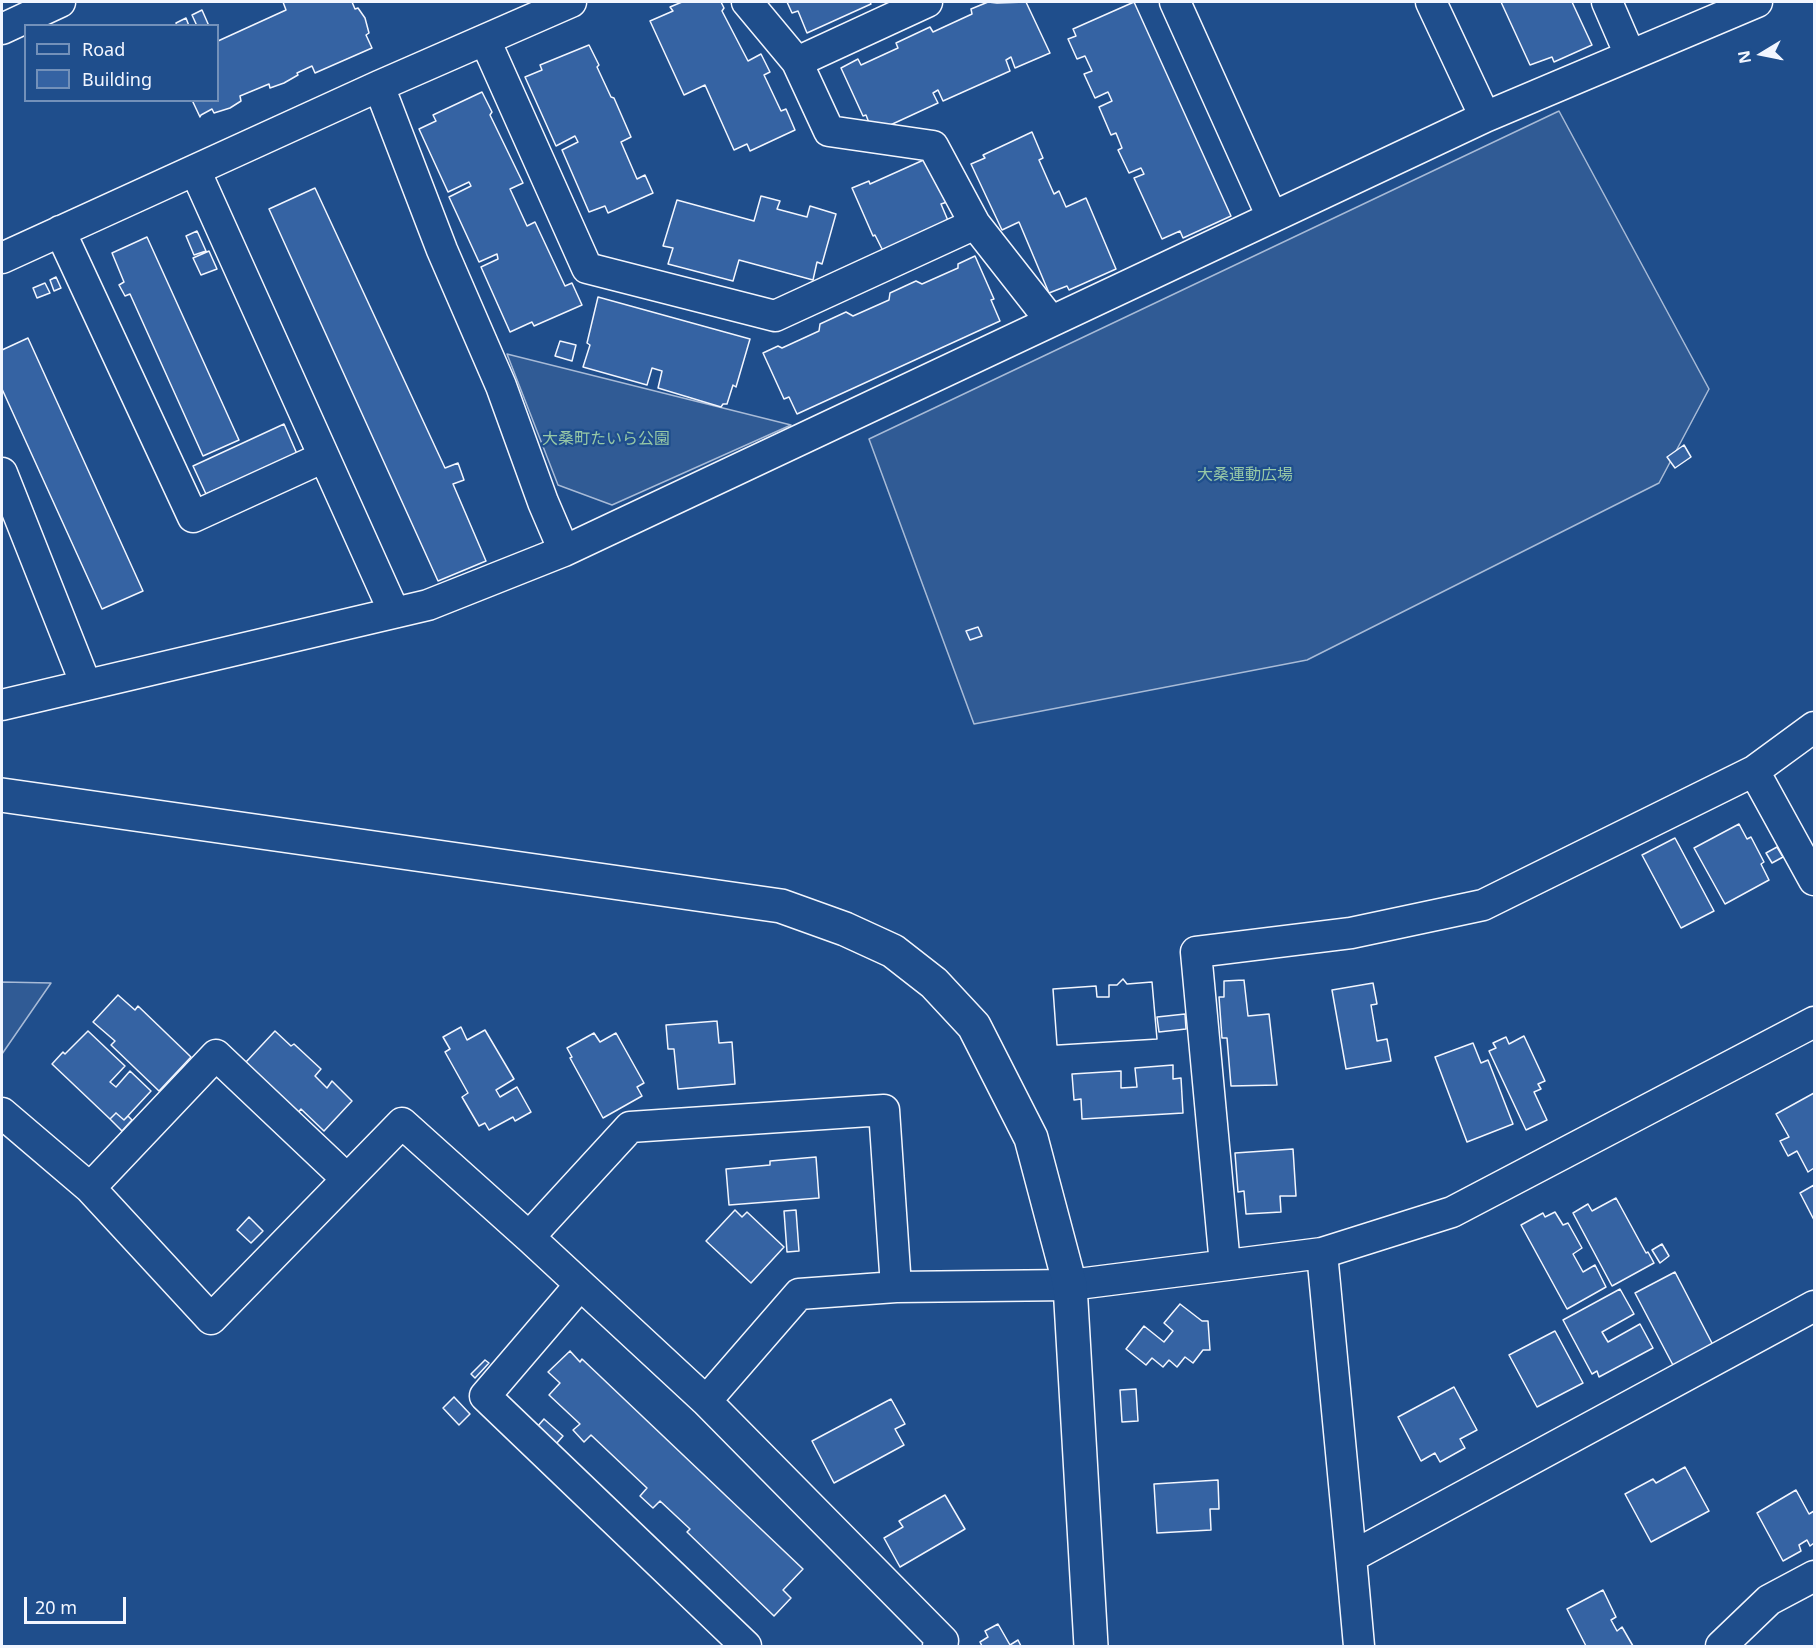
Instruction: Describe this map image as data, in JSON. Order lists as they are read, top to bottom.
{
  "parks": ["大桑町たいら公園", "大桑運動広場"],
  "legend": ["Road", "Building"],
  "scale_bar": "20 m",
  "north": "left"
}
